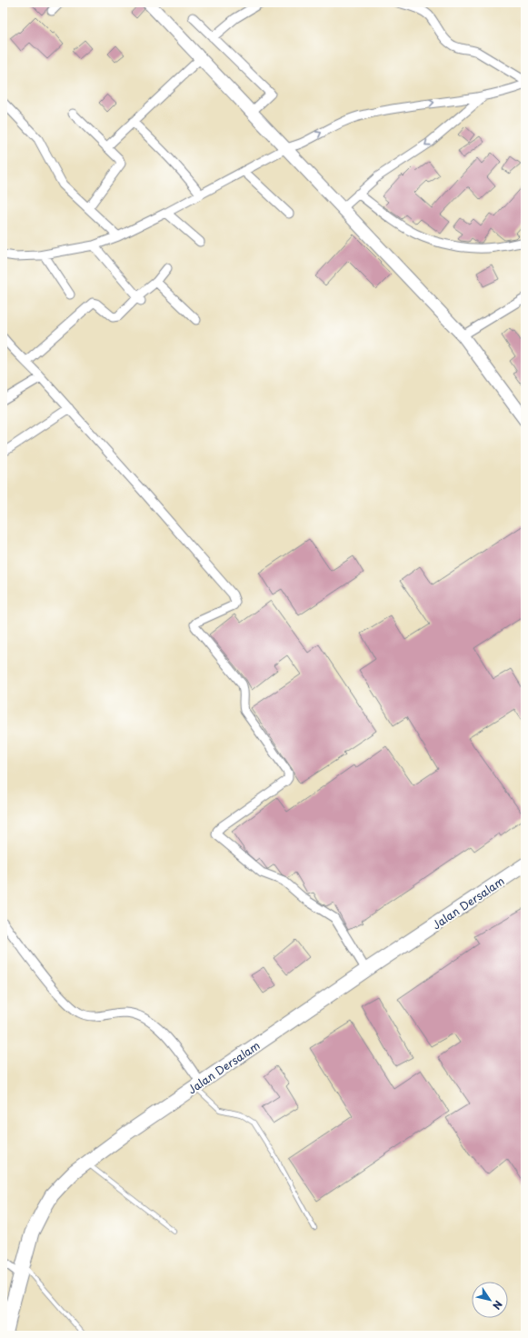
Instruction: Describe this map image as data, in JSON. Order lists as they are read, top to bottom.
{
  "streets": {
    "main road": ["Jalan Dersalam"]
  },
  "north": "bottom right"
}
